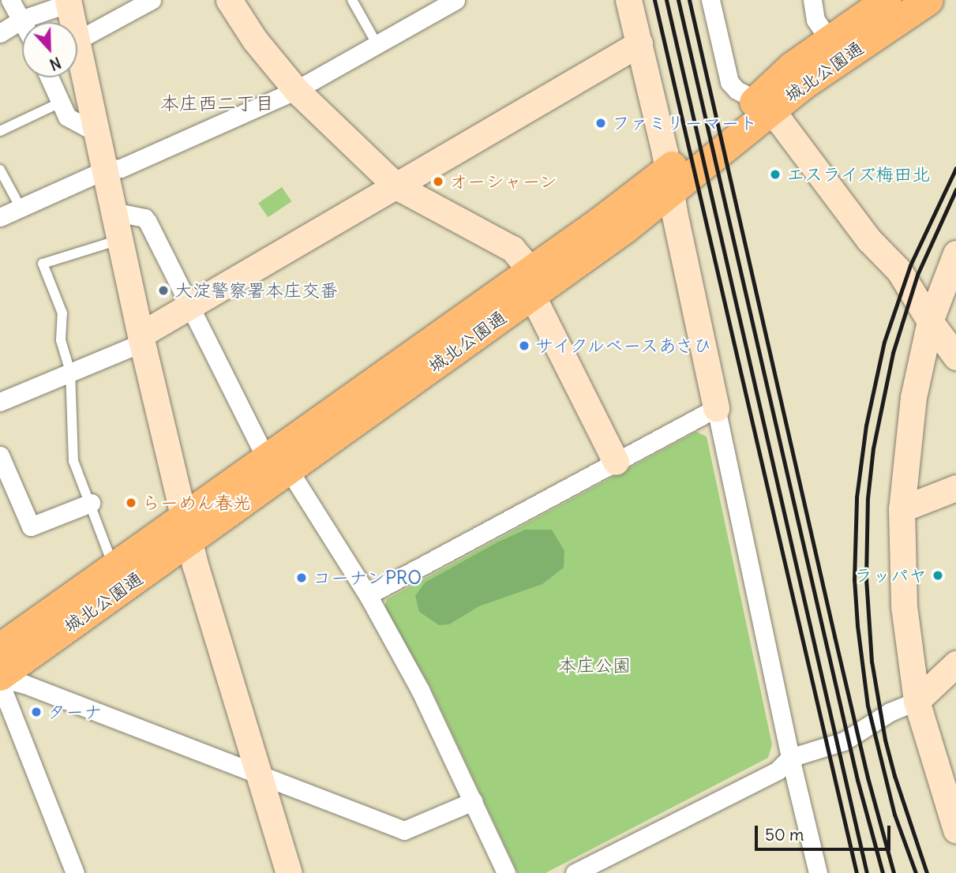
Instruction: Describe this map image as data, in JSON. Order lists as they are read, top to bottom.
{
  "streets": {
    "main road": ["城北公園通"]
  },
  "districts": ["本庄西二丁目"],
  "parks": ["本庄公園"],
  "places": [
    "ファミリーマート",
    "エスライズ梅田北",
    "オーシャーン",
    "大淀警察署本庄交番",
    "サイクルベースあさひ",
    "らーめん春光",
    "ラッパヤ",
    "コーナンPRO",
    "ターナ"
  ],
  "scale_bar": "50 m",
  "north": "bottom"
}
